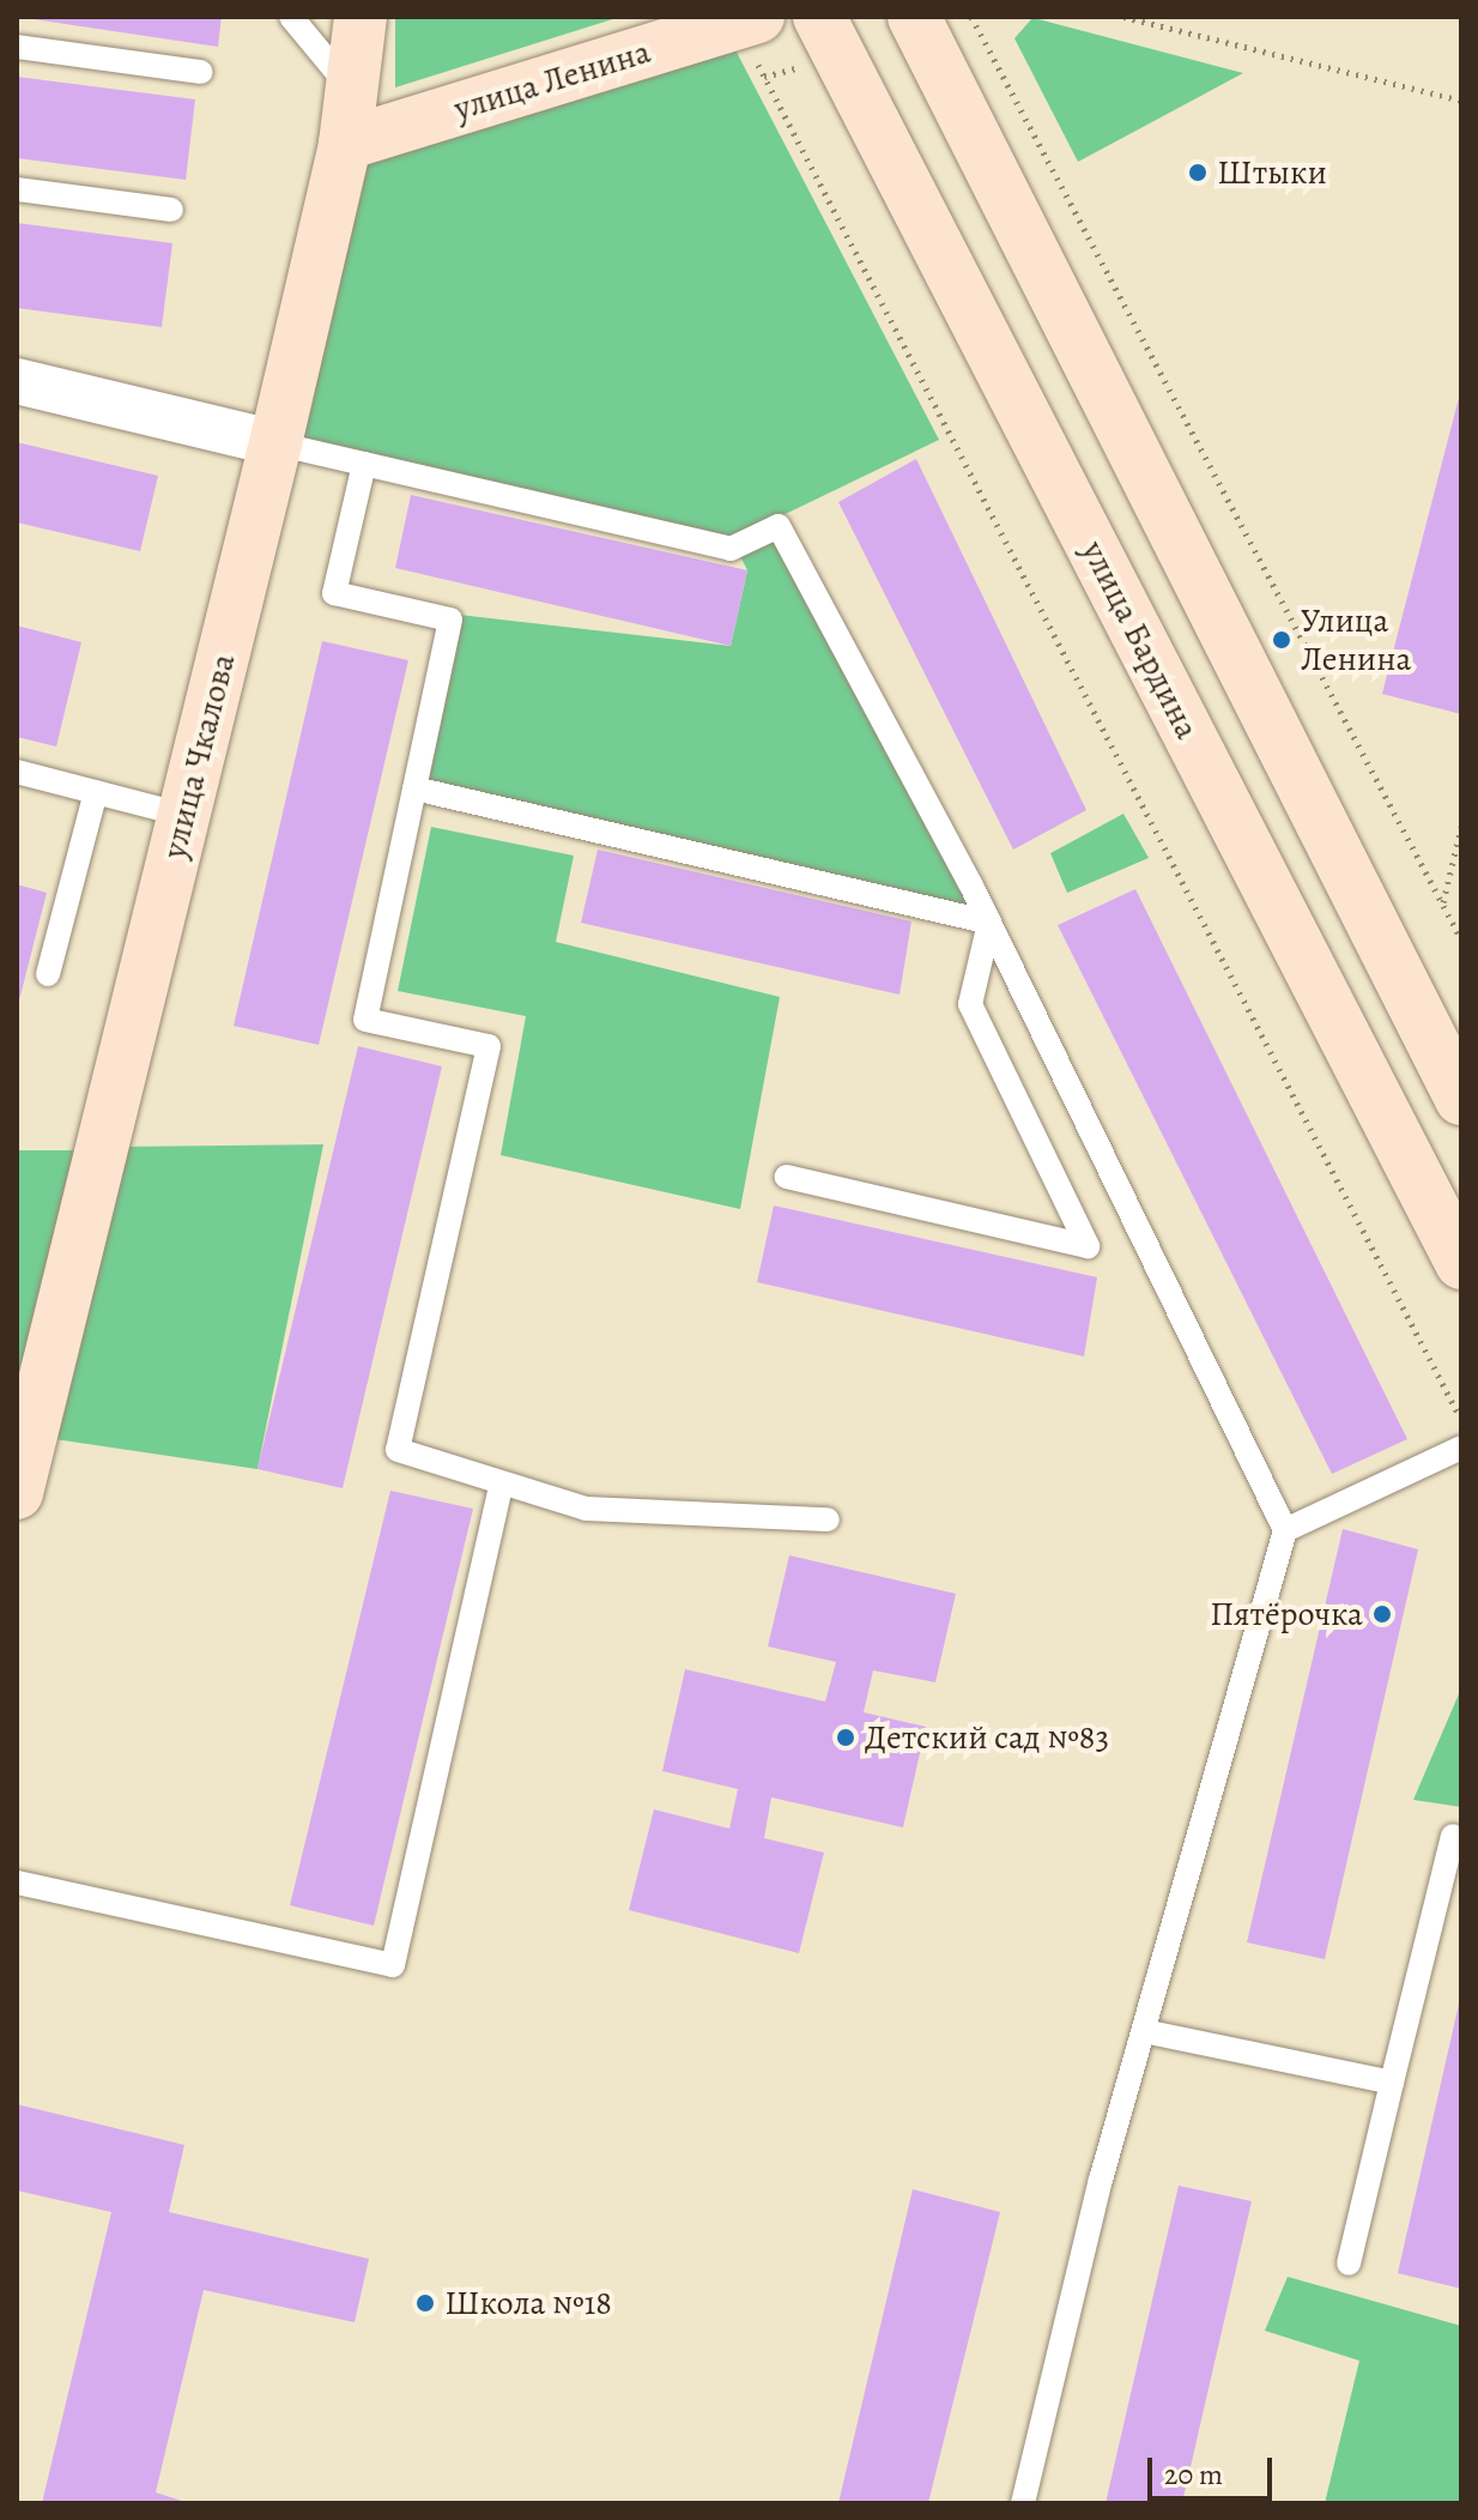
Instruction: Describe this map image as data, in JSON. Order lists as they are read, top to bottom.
{
  "streets": {
    "main road": ["улица Ленина", "улица Бардина", "улица Чкалова"]
  },
  "crossings": [
    ["улица Ленина", "улица Чкалова"]
  ],
  "places": [
    "Штыки",
    "Улица Ленина",
    "Пятёрочка",
    "Детский сад №83",
    "Школа №18"
  ],
  "scale_bar": "20 m"
}
